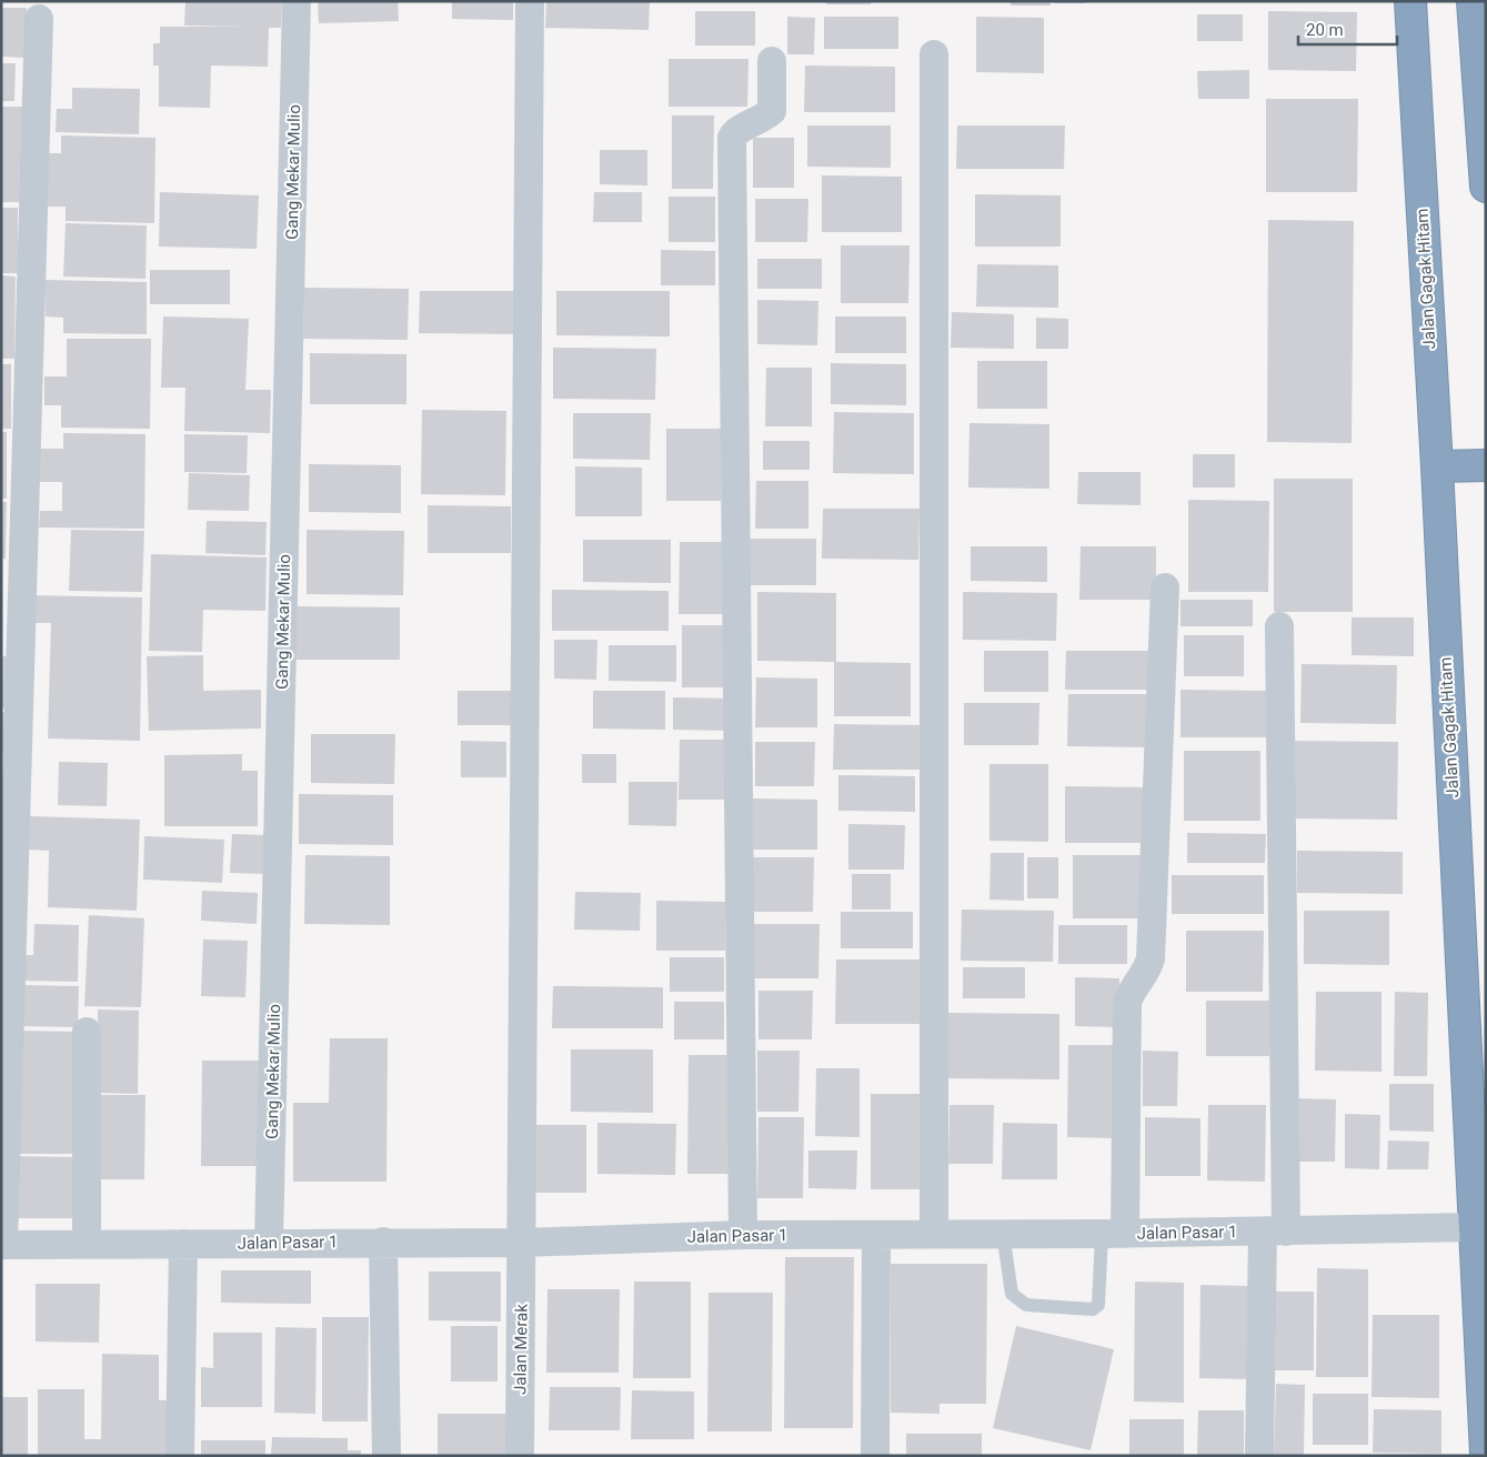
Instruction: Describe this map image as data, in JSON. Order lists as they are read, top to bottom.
{
  "streets": {
    "highway": ["Jalan Gagak Hitam"],
    "street": ["Gang Mekar Mulio", "Jalan Pasar 1", "Jalan Merak"]
  },
  "crossings": [
    ["Gang Mekar Mulio", "Jalan Pasar 1"],
    ["Jalan Gagak Hitam", "Jalan Pasar 1"],
    ["Jalan Pasar 1", "Jalan Merak"]
  ],
  "scale_bar": "20 m"
}
